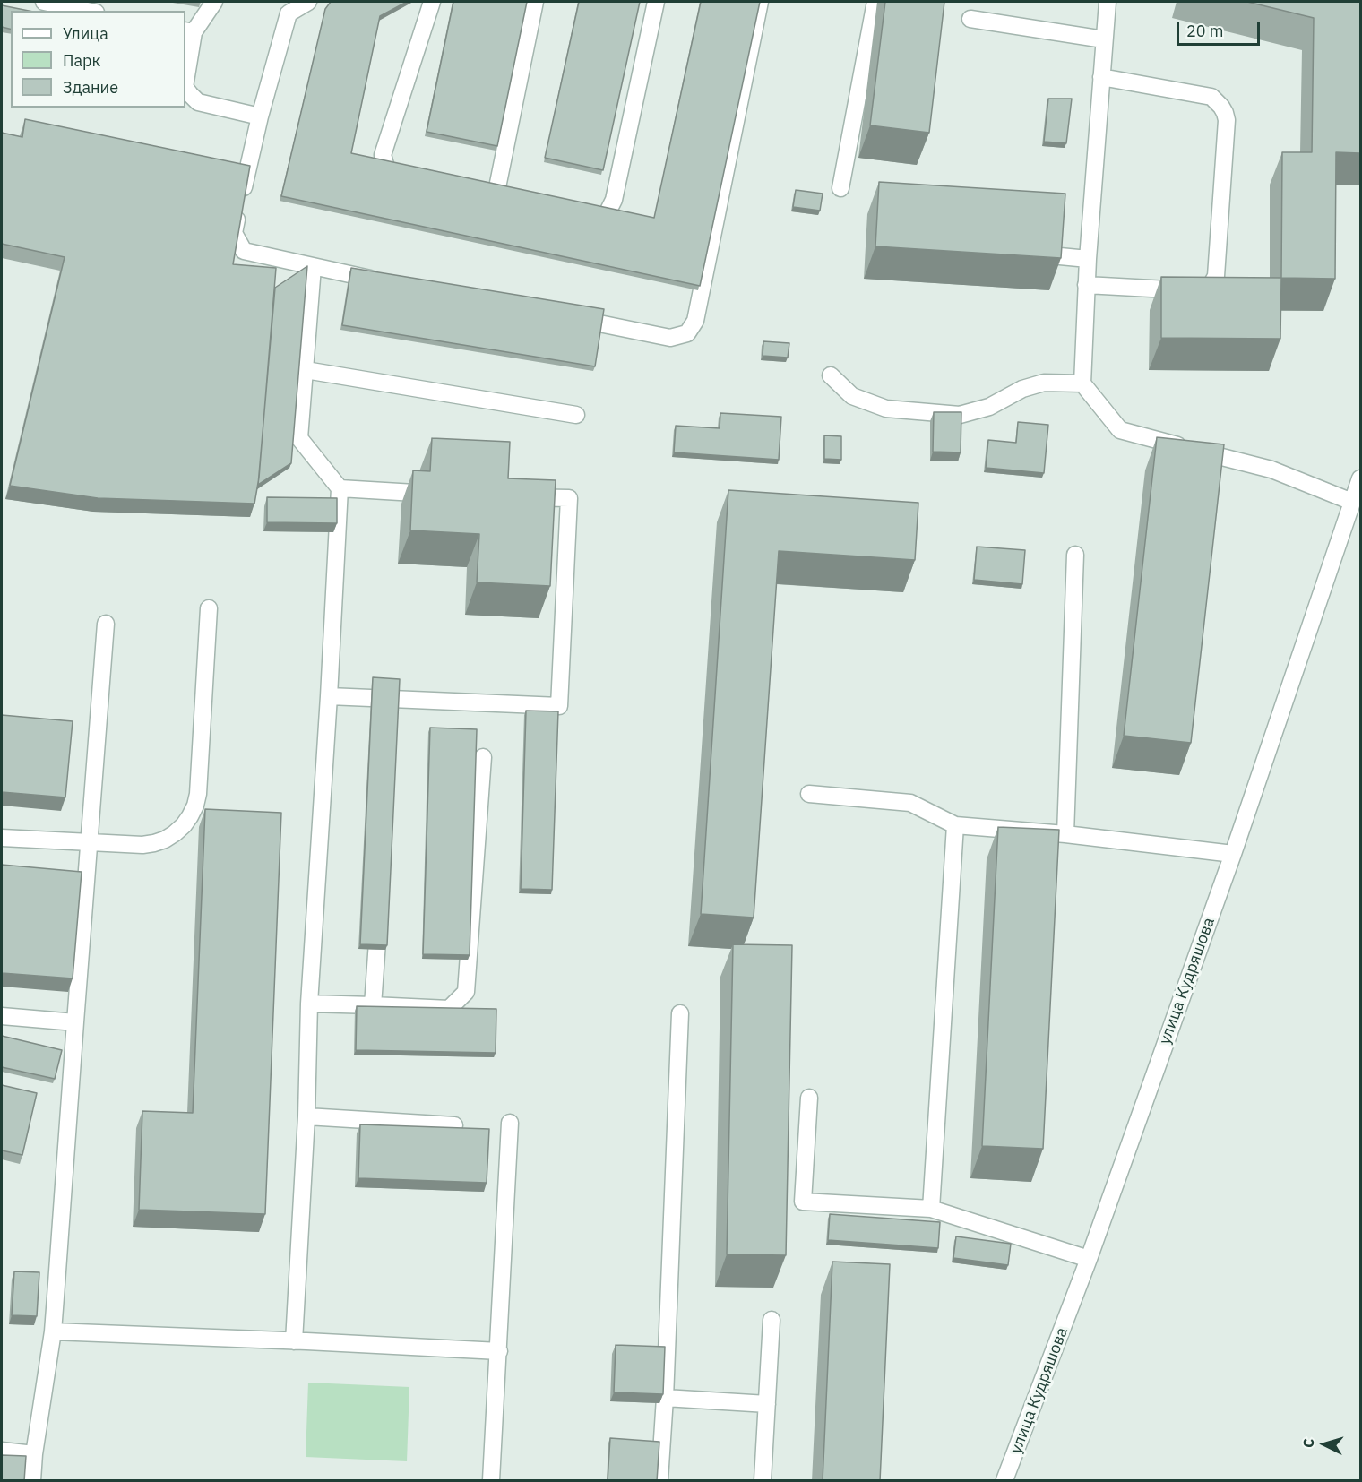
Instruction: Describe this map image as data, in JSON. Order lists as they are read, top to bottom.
{
  "streets": {
    "street": ["улица Кудряшова"]
  },
  "legend": ["Улица", "Парк", "Здание"],
  "scale_bar": "20 m",
  "north": "left"
}
